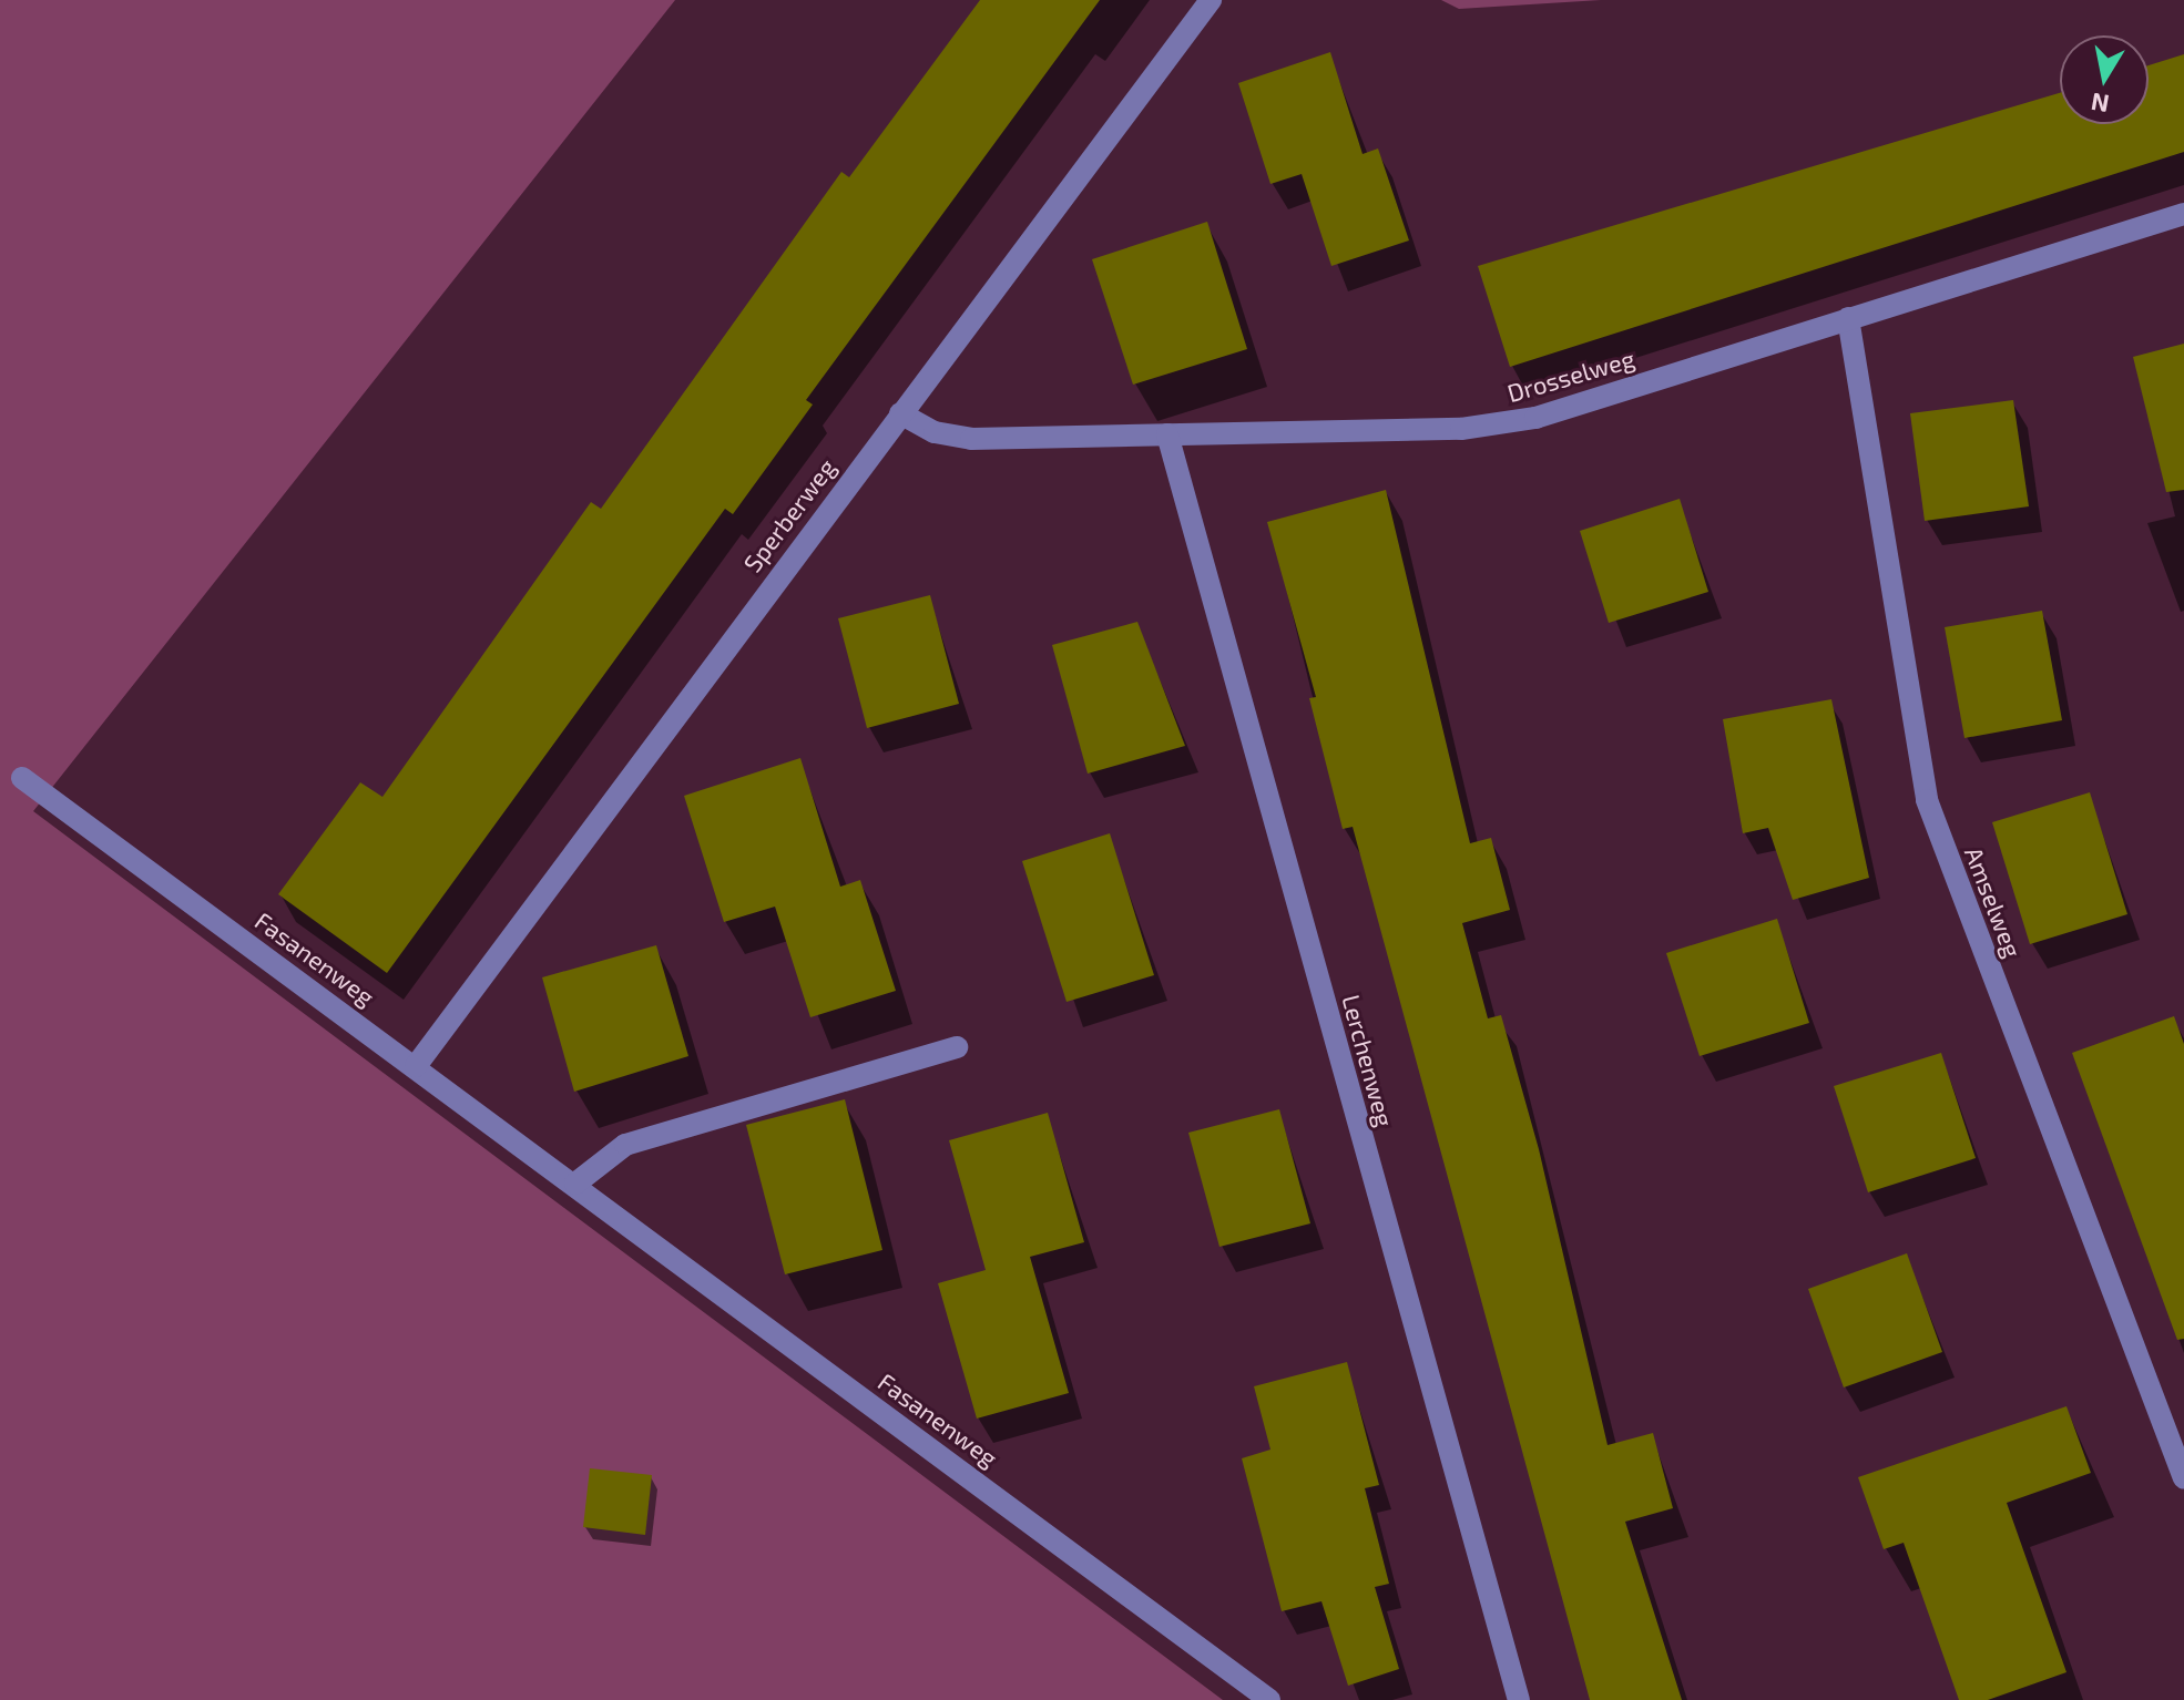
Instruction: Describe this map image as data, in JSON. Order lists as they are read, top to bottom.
{
  "streets": {
    "street": [
      "Drosselweg",
      "Sperberweg",
      "Amselweg",
      "Fasanenweg",
      "Lerchenweg"
    ]
  },
  "crossings": [
    ["Drosselweg", "Sperberweg"],
    ["Drosselweg", "Amselweg"],
    ["Drosselweg", "Lerchenweg"],
    ["Sperberweg", "Fasanenweg"]
  ],
  "north": "bottom"
}
